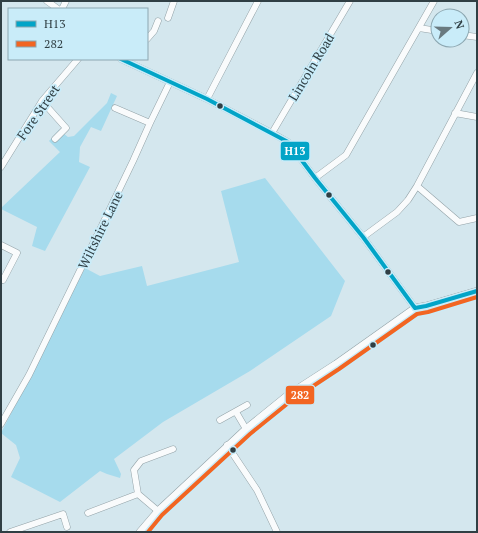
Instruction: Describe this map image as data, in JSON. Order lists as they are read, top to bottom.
{
  "streets": {
    "street": ["Lincoln Road", "Fore Street", "Wiltshire Lane"]
  },
  "lines": ["transit line H13", "transit line 282"],
  "legend": ["H13", "282"],
  "north": "right"
}
